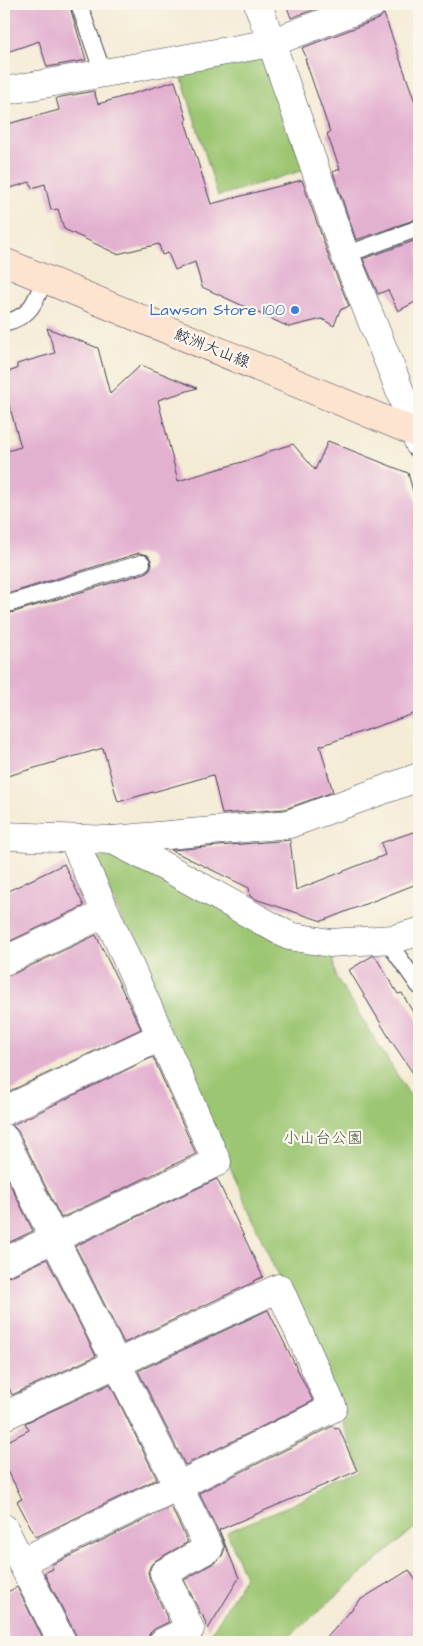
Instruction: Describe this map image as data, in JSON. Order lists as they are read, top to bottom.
{
  "streets": {
    "main road": ["鮫洲大山線"]
  },
  "parks": ["小山台公園"],
  "places": ["Lawson Store 100"]
}
